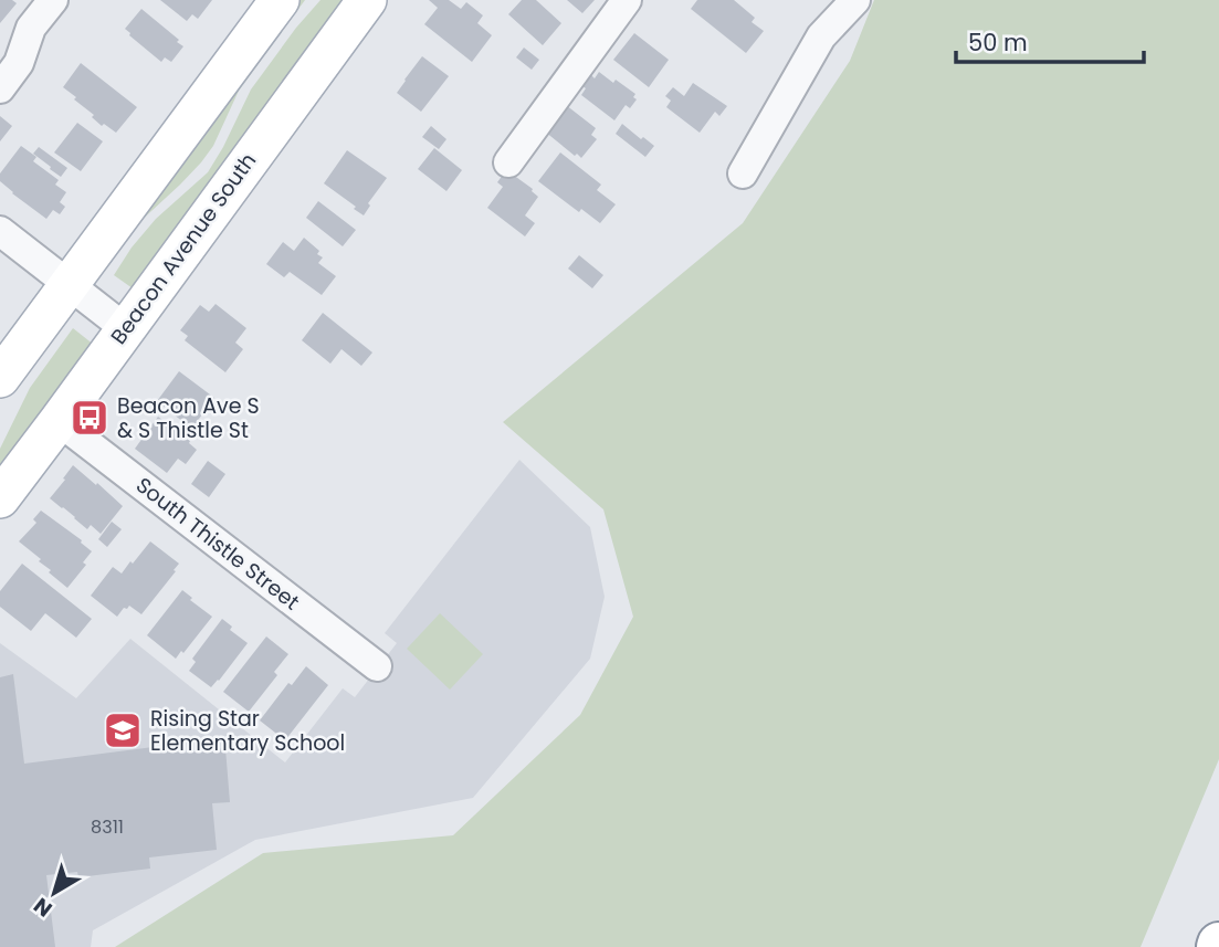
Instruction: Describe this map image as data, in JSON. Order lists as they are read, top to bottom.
{
  "streets": {
    "main road": ["Beacon Avenue South"],
    "street": ["South Thistle Street"]
  },
  "crossings": [
    ["Beacon Avenue South", "South Thistle Street"]
  ],
  "places": {
    "bus stop": ["Beacon Ave S & S Thistle St"],
    "school or university": ["Rising Star Elementary School"]
  },
  "house_numbers": ["8311"],
  "scale_bar": "50 m",
  "north": "bottom left"
}
